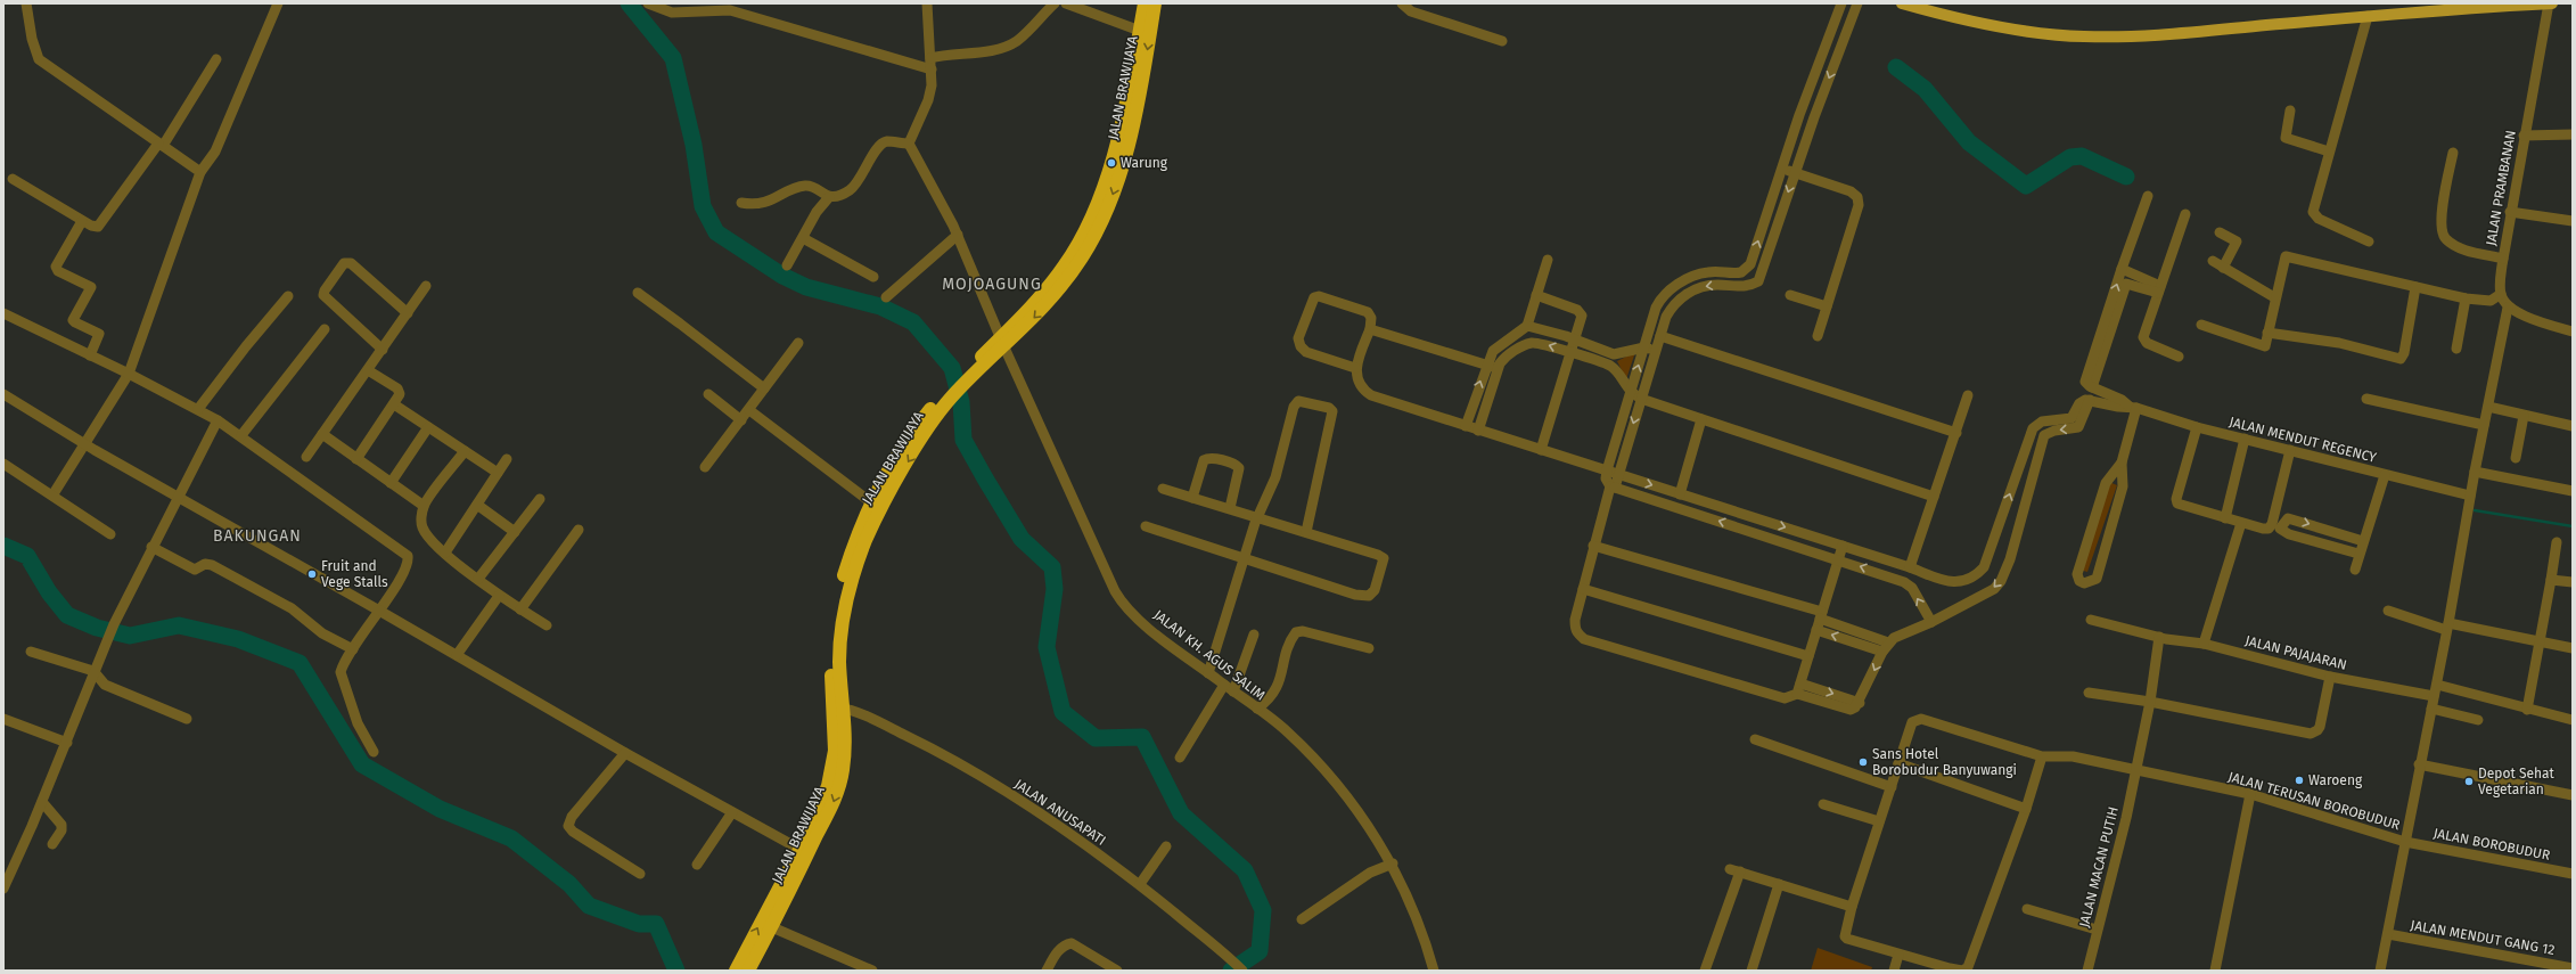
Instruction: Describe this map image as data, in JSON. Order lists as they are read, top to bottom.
{
  "streets": {
    "highway": ["JALAN BRAWIJAYA"],
    "street": [
      "JALAN PRAMBANAN",
      "JALAN MENDUT REGENCY",
      "JALAN PAJAJARAN",
      "JALAN KH. AGUS SALIM",
      "JALAN TERUSAN BOROBUDUR",
      "JALAN ANUSAPATI",
      "JALAN BOROBUDUR",
      "JALAN MACAN PUTIH",
      "JALAN MENDUT GANG 12"
    ]
  },
  "crossings": [
    ["JALAN BRAWIJAYA", "JALAN KH. AGUS SALIM"],
    ["JALAN BRAWIJAYA", "JALAN ANUSAPATI"],
    ["JALAN PAJAJARAN", "JALAN MACAN PUTIH"],
    ["JALAN TERUSAN BOROBUDUR", "JALAN BOROBUDUR"],
    ["JALAN TERUSAN BOROBUDUR", "JALAN MACAN PUTIH"]
  ],
  "districts": ["MOJOAGUNG", "BAKUNGAN"],
  "places": [
    "Warung",
    "Fruit and Vege Stalls",
    "Sans Hotel Borobudur Banyuwangi",
    "Waroeng",
    "Depot Sehat Vegetarian"
  ]
}
